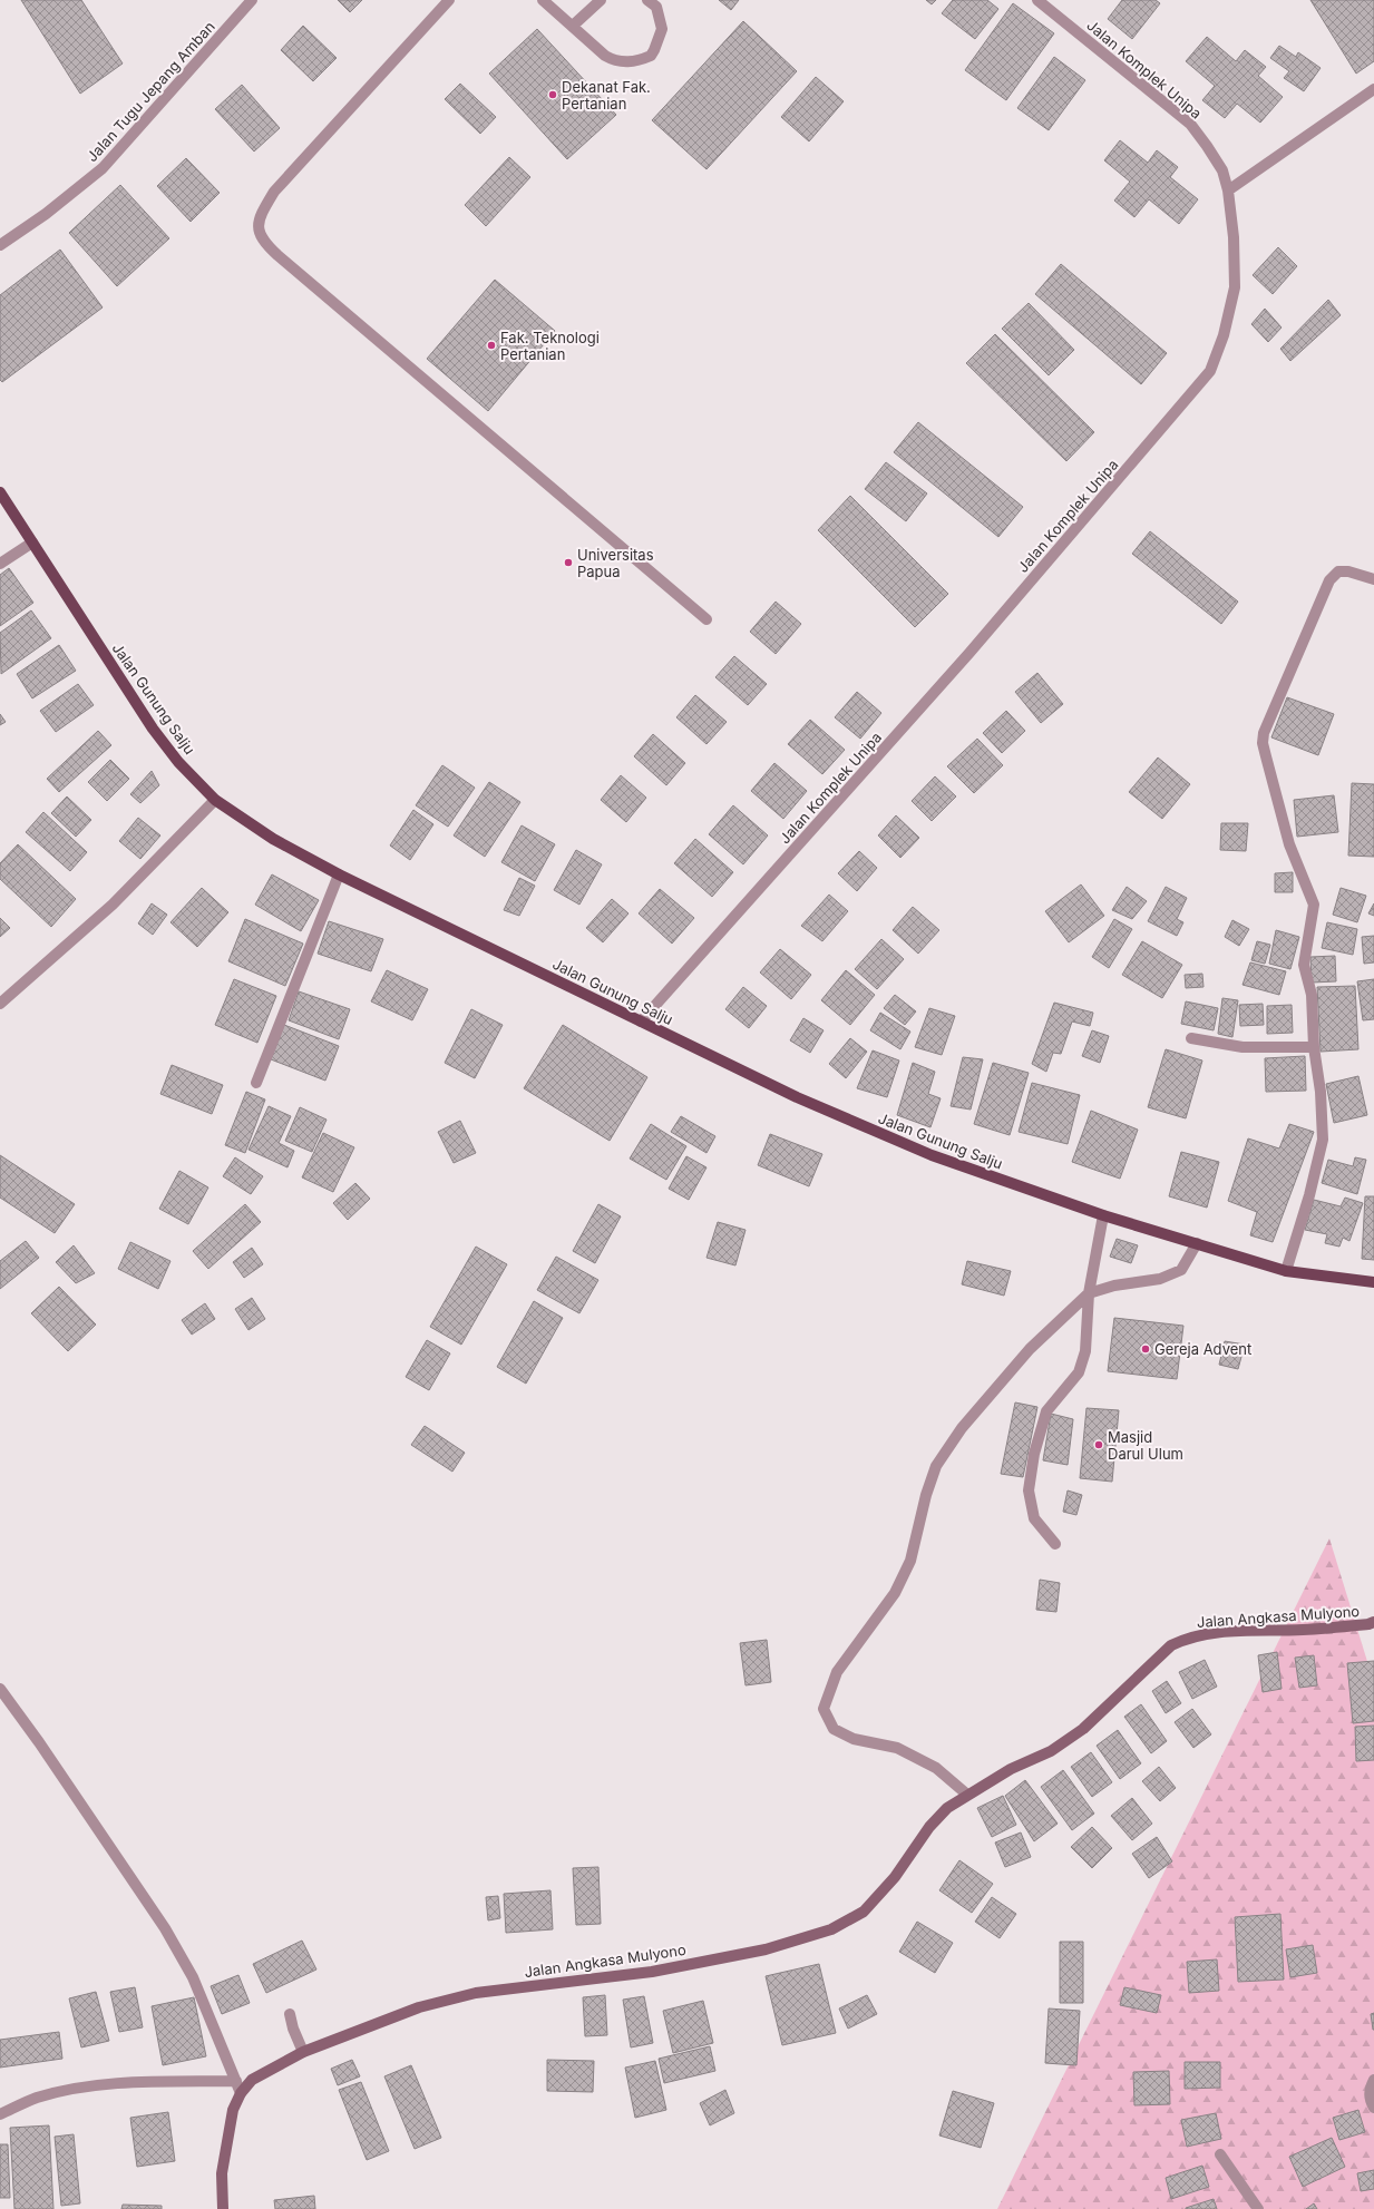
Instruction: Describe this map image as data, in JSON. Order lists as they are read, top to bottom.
{
  "streets": {
    "main road": ["Jalan Gunung Salju", "Jalan Angkasa Mulyono"],
    "street": ["Jalan Komplek Unipa", "Jalan Tugu Jepang Amban"]
  },
  "crossings": [
    ["Jalan Komplek Unipa", "Jalan Gunung Salju"]
  ],
  "places": [
    "Dekanat Fak. Pertanian",
    "Fak. Teknologi Pertanian",
    "Universitas Papua",
    "Gereja Advent",
    "Masjid Darul Ulum"
  ]
}
